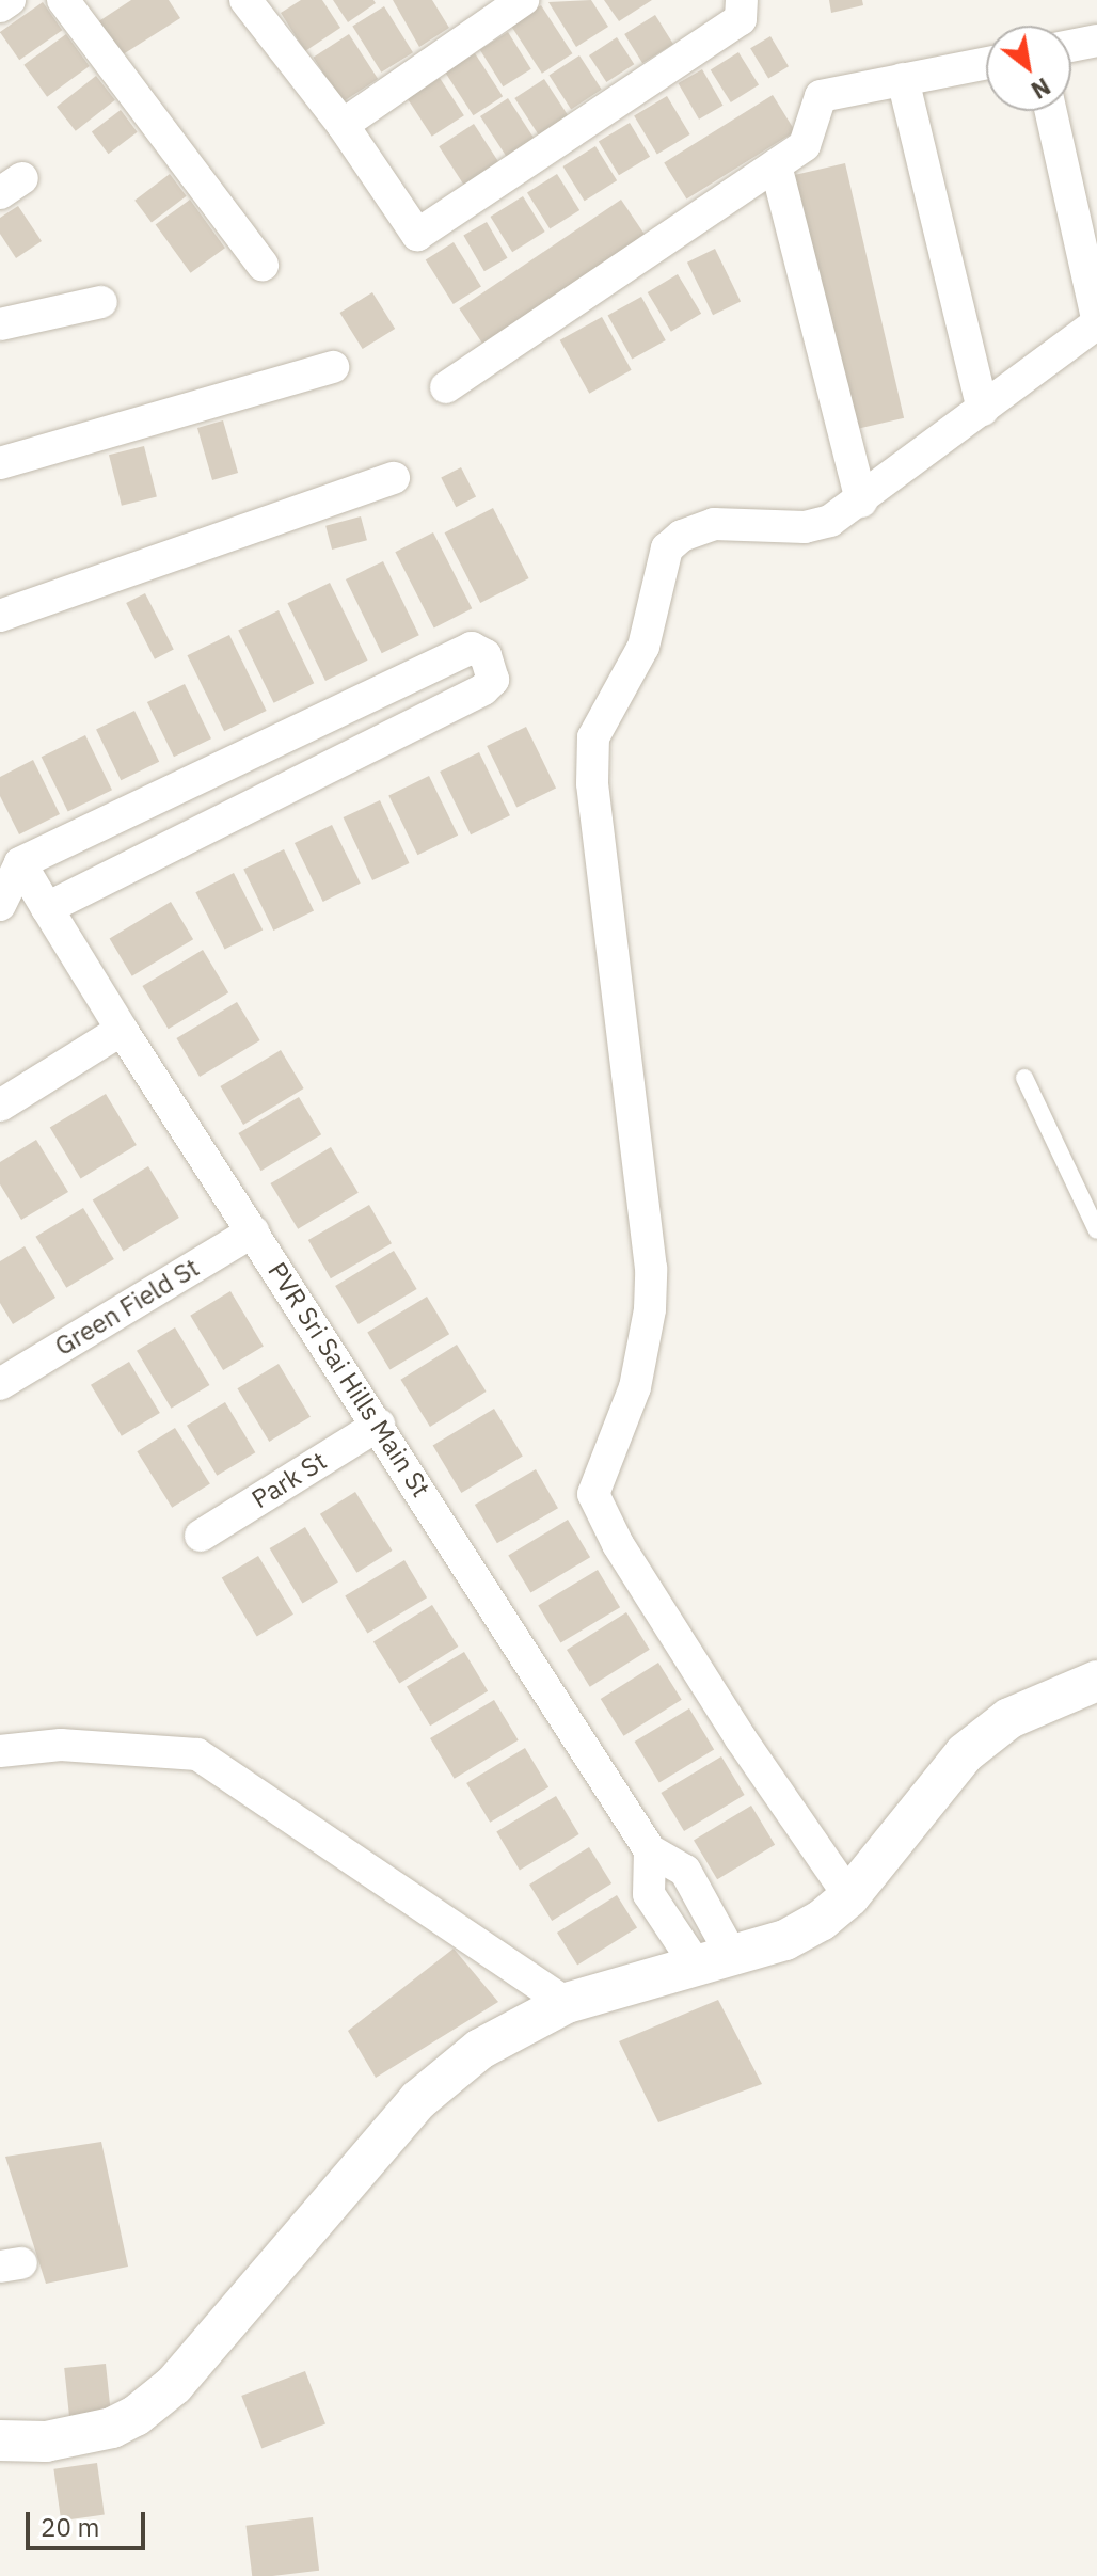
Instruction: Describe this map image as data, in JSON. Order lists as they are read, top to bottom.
{
  "streets": {
    "street": ["Green Field St", "PVR Sri Sai Hills Main St", "Park St"]
  },
  "crossings": [
    ["Green Field St", "PVR Sri Sai Hills Main St"],
    ["PVR Sri Sai Hills Main St", "Park St"]
  ],
  "scale_bar": "20 m",
  "north": "bottom right"
}
